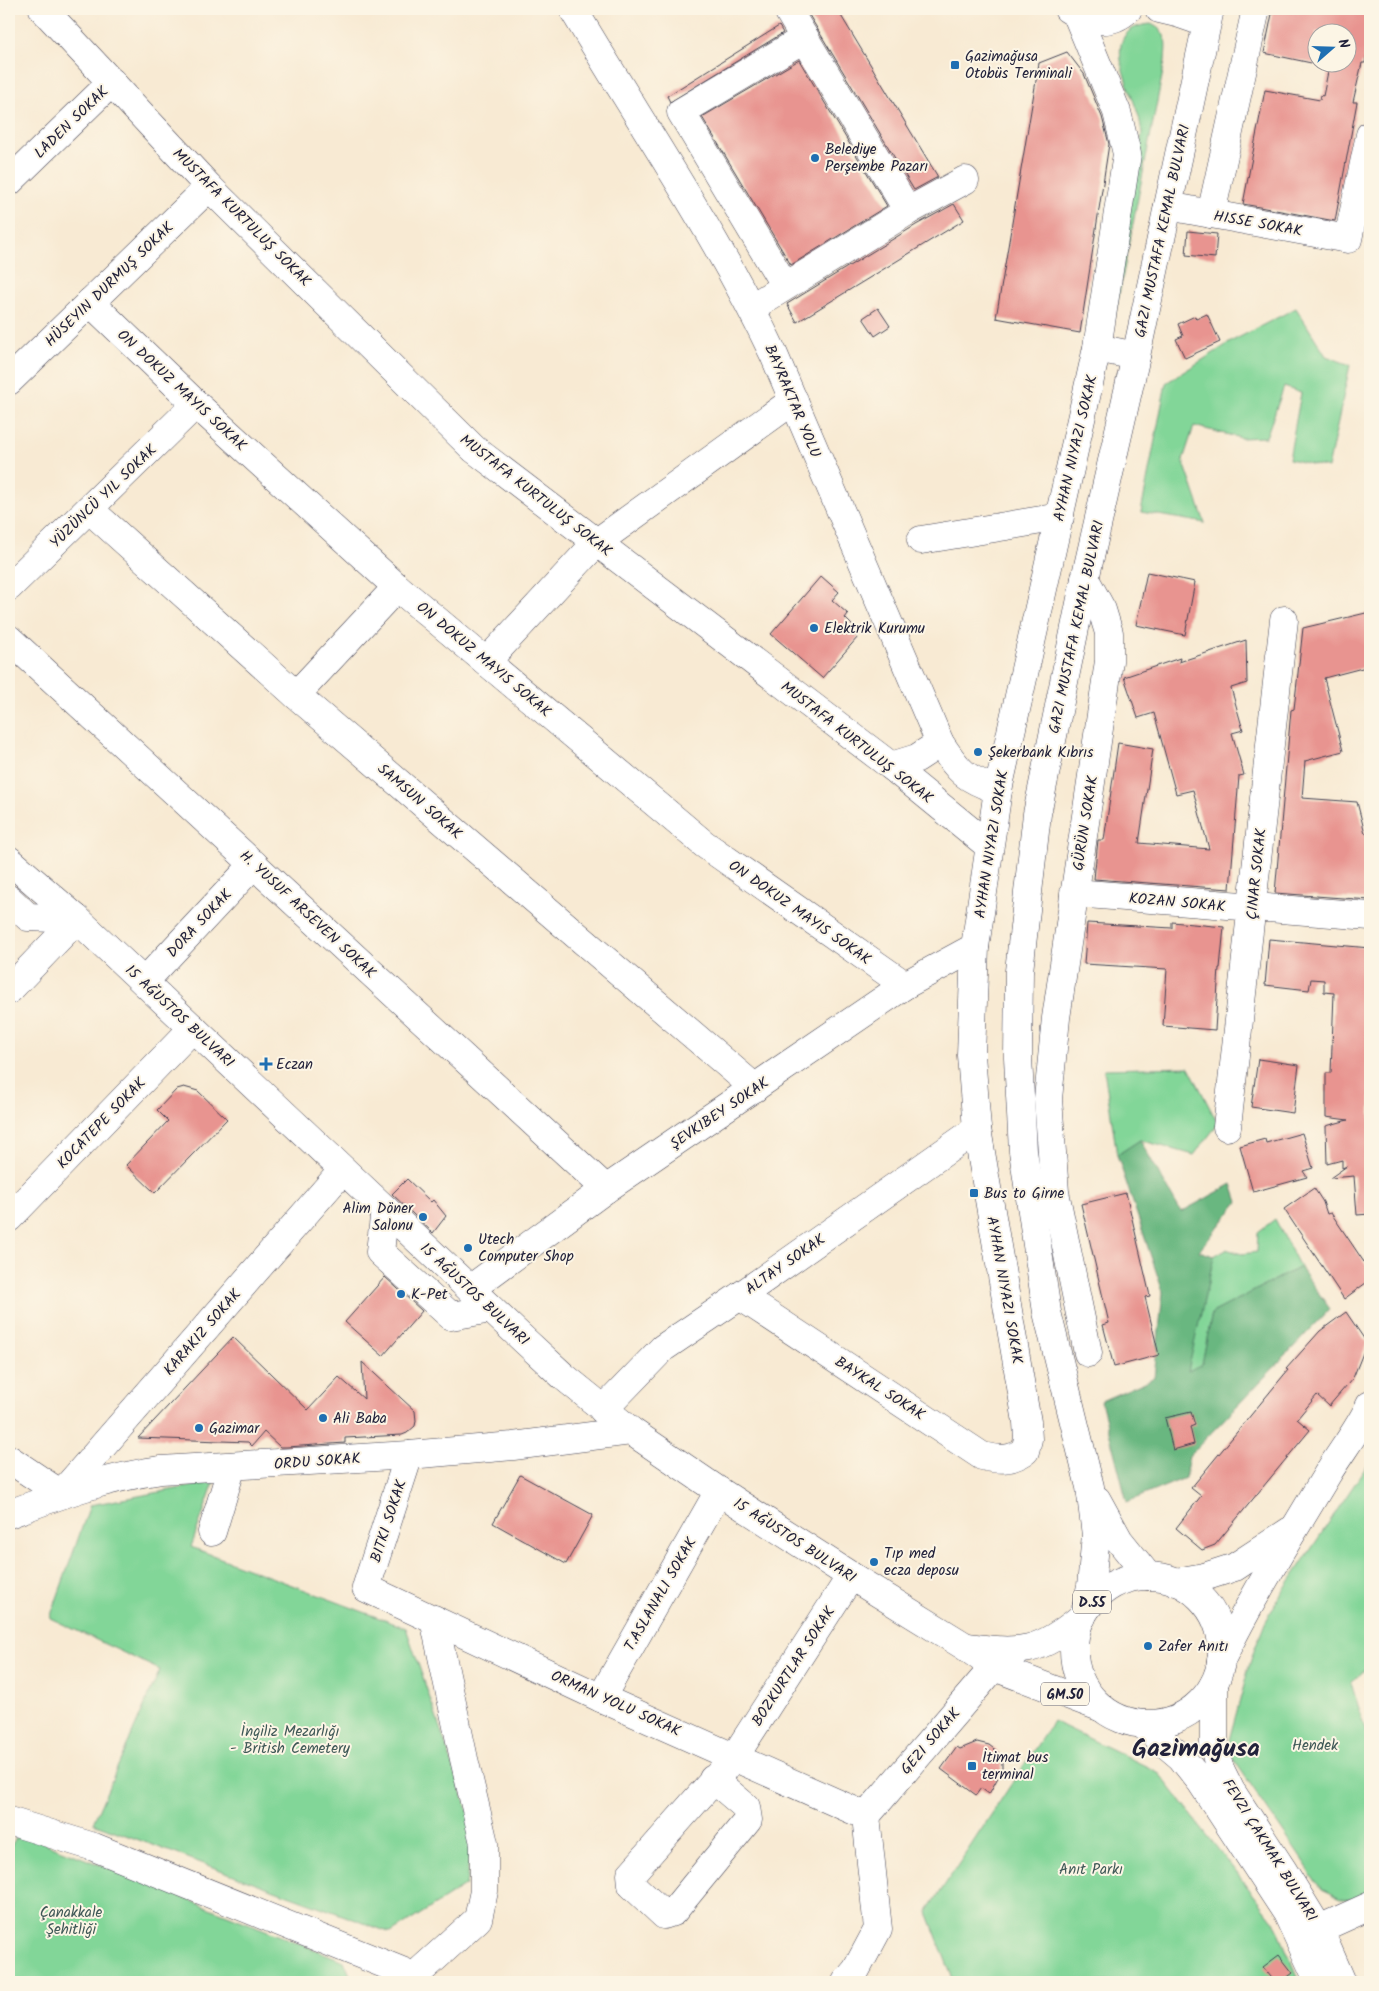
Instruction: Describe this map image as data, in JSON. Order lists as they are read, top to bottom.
{
  "streets": {
    "street": [
      "LADEN SOKAK",
      "MUSTAFA KURTULUŞ SOKAK",
      "HISSE SOKAK",
      "HÜSEYIN DURMUŞ SOKAK",
      "BAYRAKTAR YOLU",
      "AYHAN NIYAZI SOKAK",
      "SAMSUN SOKAK",
      "GÜRÜN SOKAK",
      "KOZAN SOKAK",
      "H. YUSUF ARSEVEN SOKAK",
      "DORA SOKAK",
      "15 AĞUSTOS BULVARI",
      "ŞEVKIBEY SOKAK",
      "KOCATEPE SOKAK",
      "ALTAY SOKAK",
      "BAYKAL SOKAK",
      "ORDU SOKAK",
      "BITKI SOKAK",
      "T.ASLANALI SOKAK",
      "D.55",
      "BOZKURTLAR SOKAK",
      "GM.50",
      "ORMAN YOLU SOKAK",
      "GEZI SOKAK"
    ]
  },
  "crossings": [
    ["LADEN SOKAK", "MUSTAFA KURTULUŞ SOKAK"],
    ["MUSTAFA KURTULUŞ SOKAK", "HÜSEYIN DURMUŞ SOKAK"],
    ["MUSTAFA KURTULUŞ SOKAK", "AYHAN NIYAZI SOKAK"],
    ["BAYRAKTAR YOLU", "AYHAN NIYAZI SOKAK"],
    ["AYHAN NIYAZI SOKAK", "ŞEVKIBEY SOKAK"],
    ["AYHAN NIYAZI SOKAK", "ALTAY SOKAK"],
    ["AYHAN NIYAZI SOKAK", "BAYKAL SOKAK"],
    ["SAMSUN SOKAK", "ŞEVKIBEY SOKAK"],
    ["GÜRÜN SOKAK", "KOZAN SOKAK"],
    ["H. YUSUF ARSEVEN SOKAK", "DORA SOKAK"],
    ["H. YUSUF ARSEVEN SOKAK", "ŞEVKIBEY SOKAK"],
    ["DORA SOKAK", "15 AĞUSTOS BULVARI"],
    ["15 AĞUSTOS BULVARI", "ŞEVKIBEY SOKAK"],
    ["15 AĞUSTOS BULVARI", "KOCATEPE SOKAK"],
    ["15 AĞUSTOS BULVARI", "ALTAY SOKAK"],
    ["15 AĞUSTOS BULVARI", "ORDU SOKAK"],
    ["15 AĞUSTOS BULVARI", "T.ASLANALI SOKAK"],
    ["15 AĞUSTOS BULVARI", "D.55"],
    ["15 AĞUSTOS BULVARI", "BOZKURTLAR SOKAK"],
    ["15 AĞUSTOS BULVARI", "GEZI SOKAK"],
    ["ALTAY SOKAK", "BAYKAL SOKAK"],
    ["ORDU SOKAK", "BITKI SOKAK"],
    ["BITKI SOKAK", "ORMAN YOLU SOKAK"],
    ["T.ASLANALI SOKAK", "ORMAN YOLU SOKAK"],
    ["BOZKURTLAR SOKAK", "ORMAN YOLU SOKAK"],
    ["ORMAN YOLU SOKAK", "GEZI SOKAK"]
  ],
  "districts": ["Gazimağusa"],
  "parks": [
    "İngiliz Mezarlığı - British Cemetery",
    "Hendek",
    "Anıt Parkı",
    "Çanakkale Şehitliği"
  ],
  "places": {
    "transit": ["Gazimağusa Otobüs Terminali", "Bus to Girne", "İtimat bus terminal"],
    "other": [
      "Belediye Perşembe Pazarı",
      "Elektrik Kurumu",
      "Şekerbank Kıbrıs",
      "Alim Döner Salonu",
      "Utech Computer Shop",
      "K-Pet",
      "Ali Baba",
      "Gazimar",
      "Tıp med ecza deposu",
      "Zafer Anıtı"
    ],
    "health": ["Eczan"]
  },
  "north": "right"
}
